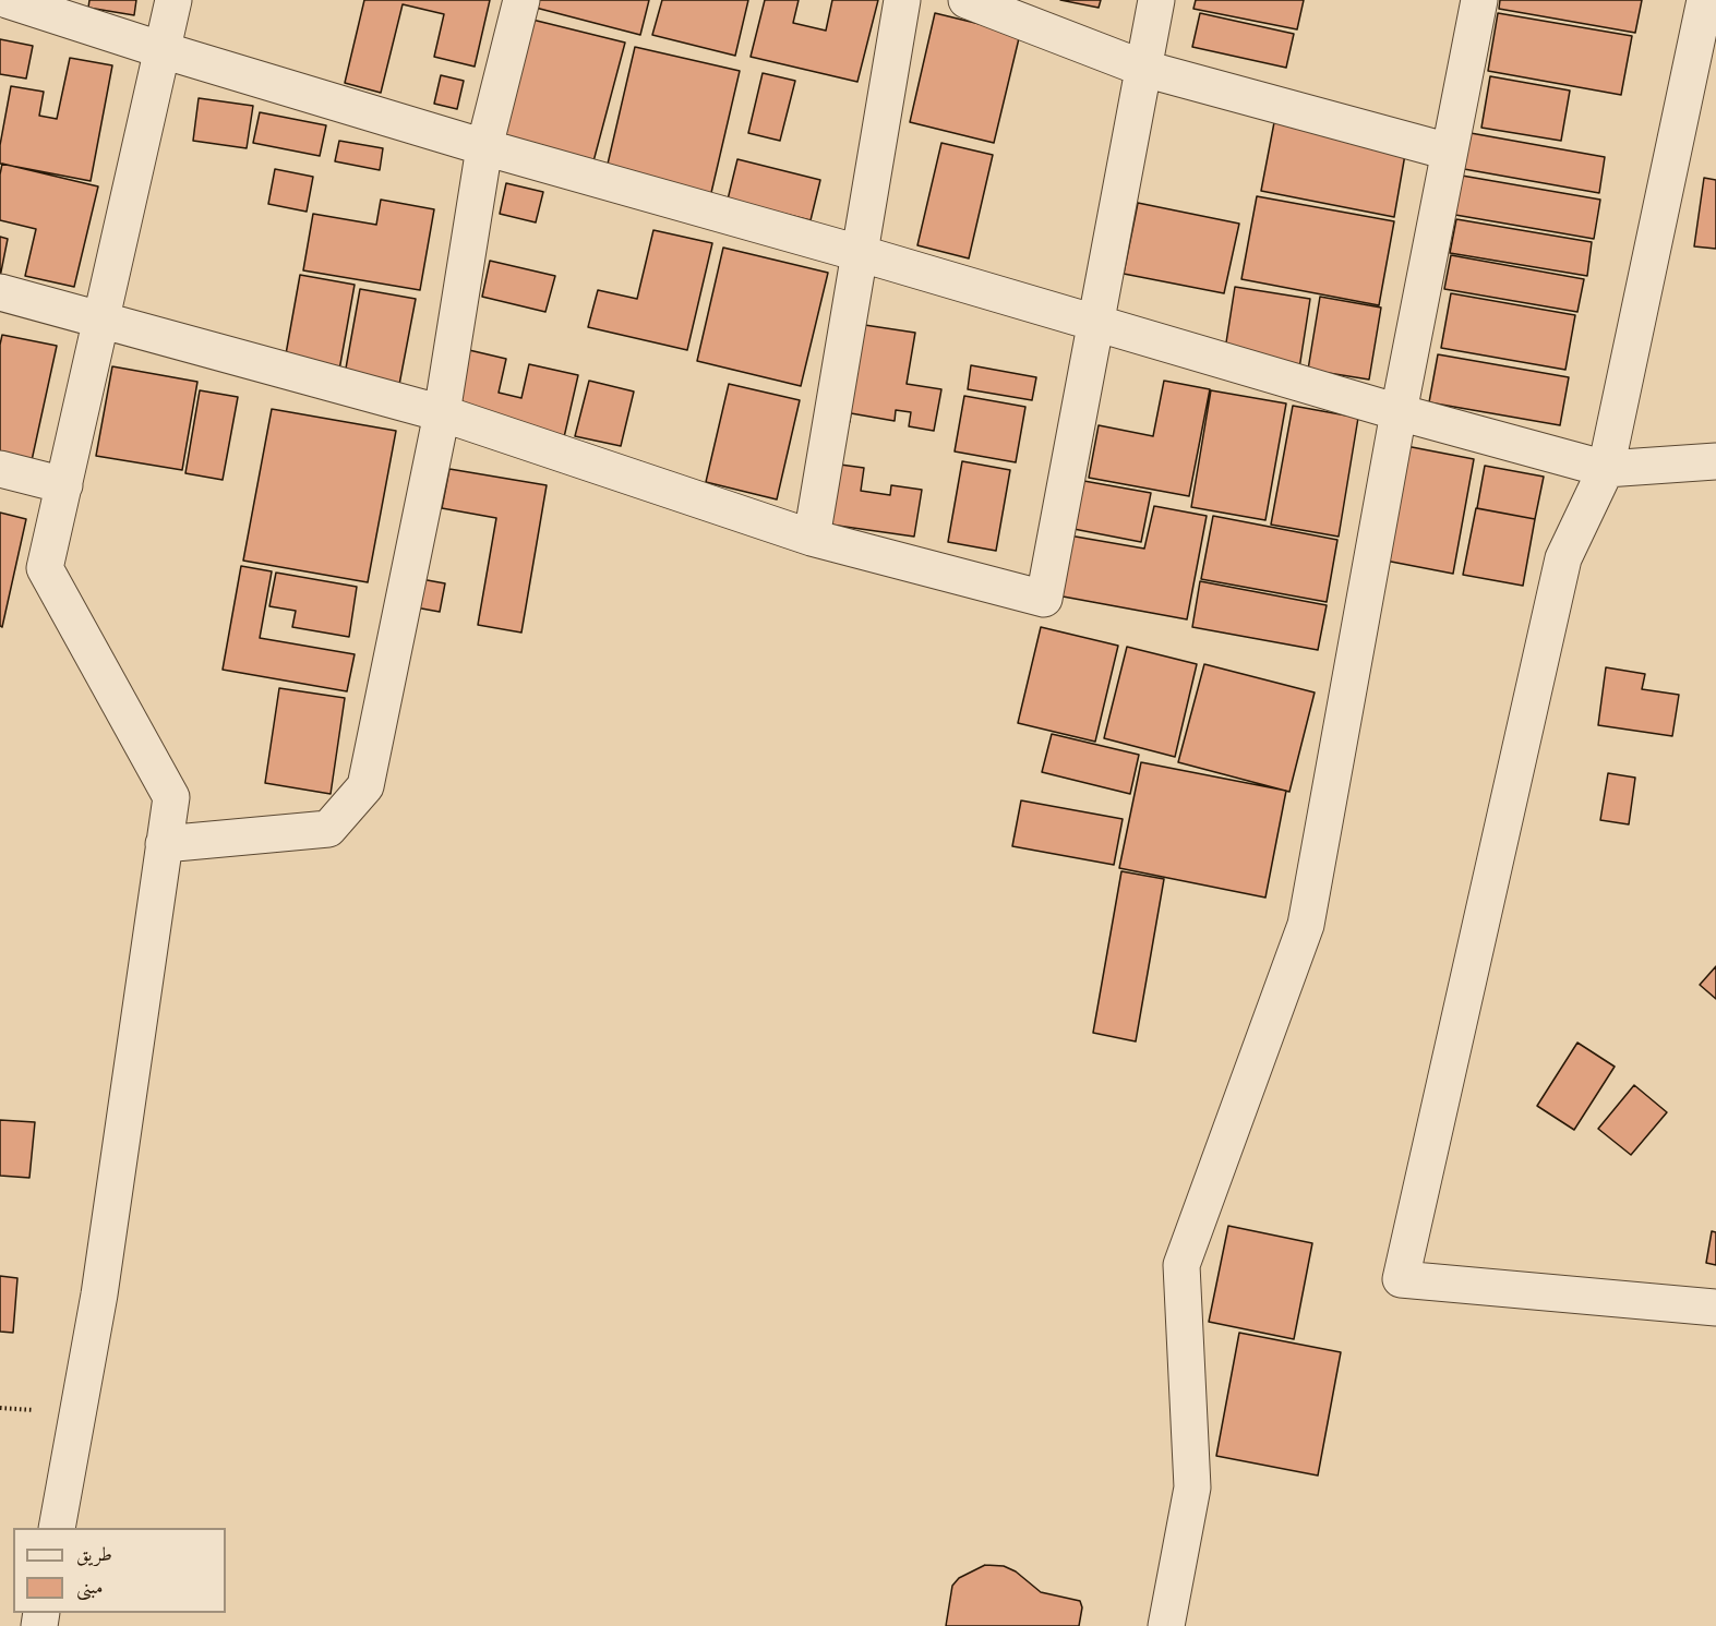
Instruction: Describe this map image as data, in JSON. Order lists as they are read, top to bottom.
{
  "legend": ["طريق", "مبنى"]
}
